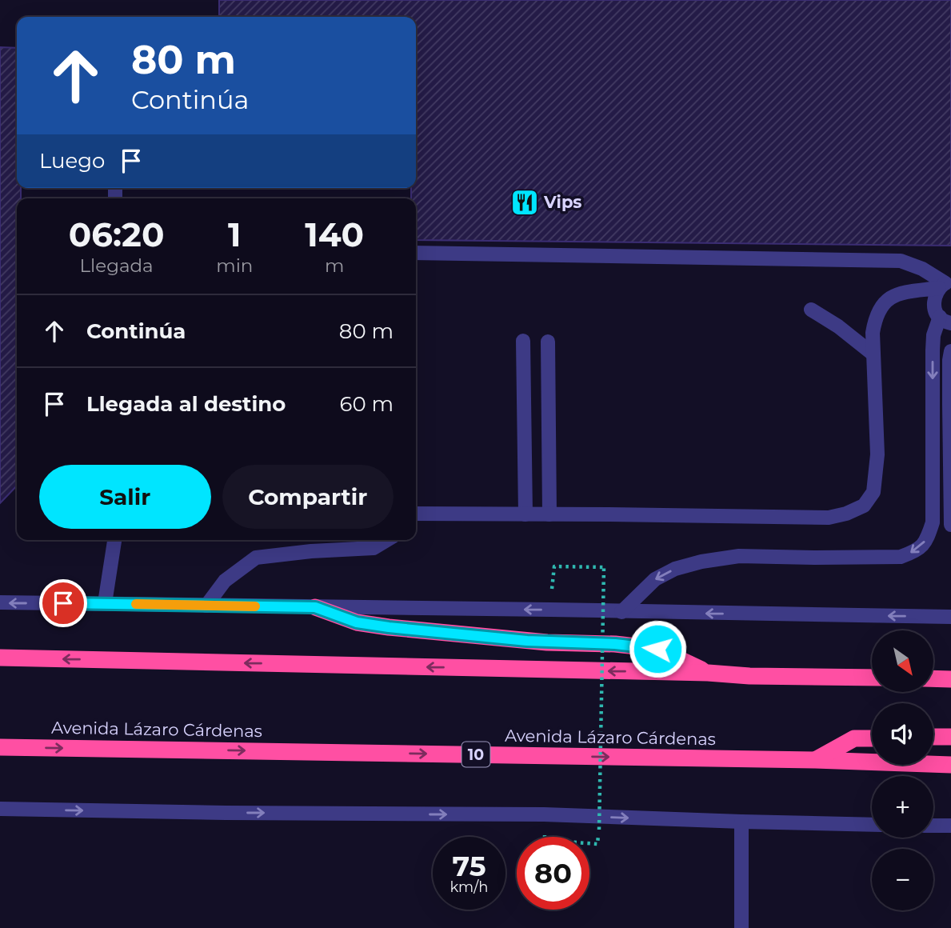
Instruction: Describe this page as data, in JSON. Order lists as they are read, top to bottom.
{
  "streets": {
    "highway": ["Avenida Lázaro Cárdenas", "10"]
  },
  "places": {
    "restaurant": ["Vips"]
  },
  "north": "bottom right",
  "page": {
    "turn": ["80 m", "Continúa"],
    "then": "Luego",
    "eta": [
      "06:20",
      "Llegada",
      "1",
      "min",
      "140",
      "m"
    ],
    "list": [
      {
        "name": "Continúa",
        "value": "80 m"
      },
      {
        "name": "Llegada al destino",
        "value": "60 m"
      }
    ],
    "buttons": ["Salir", "Compartir"],
    "map_buttons": ["+", "−"],
    "speed": "75 km/h",
    "limit": "80"
  }
}
